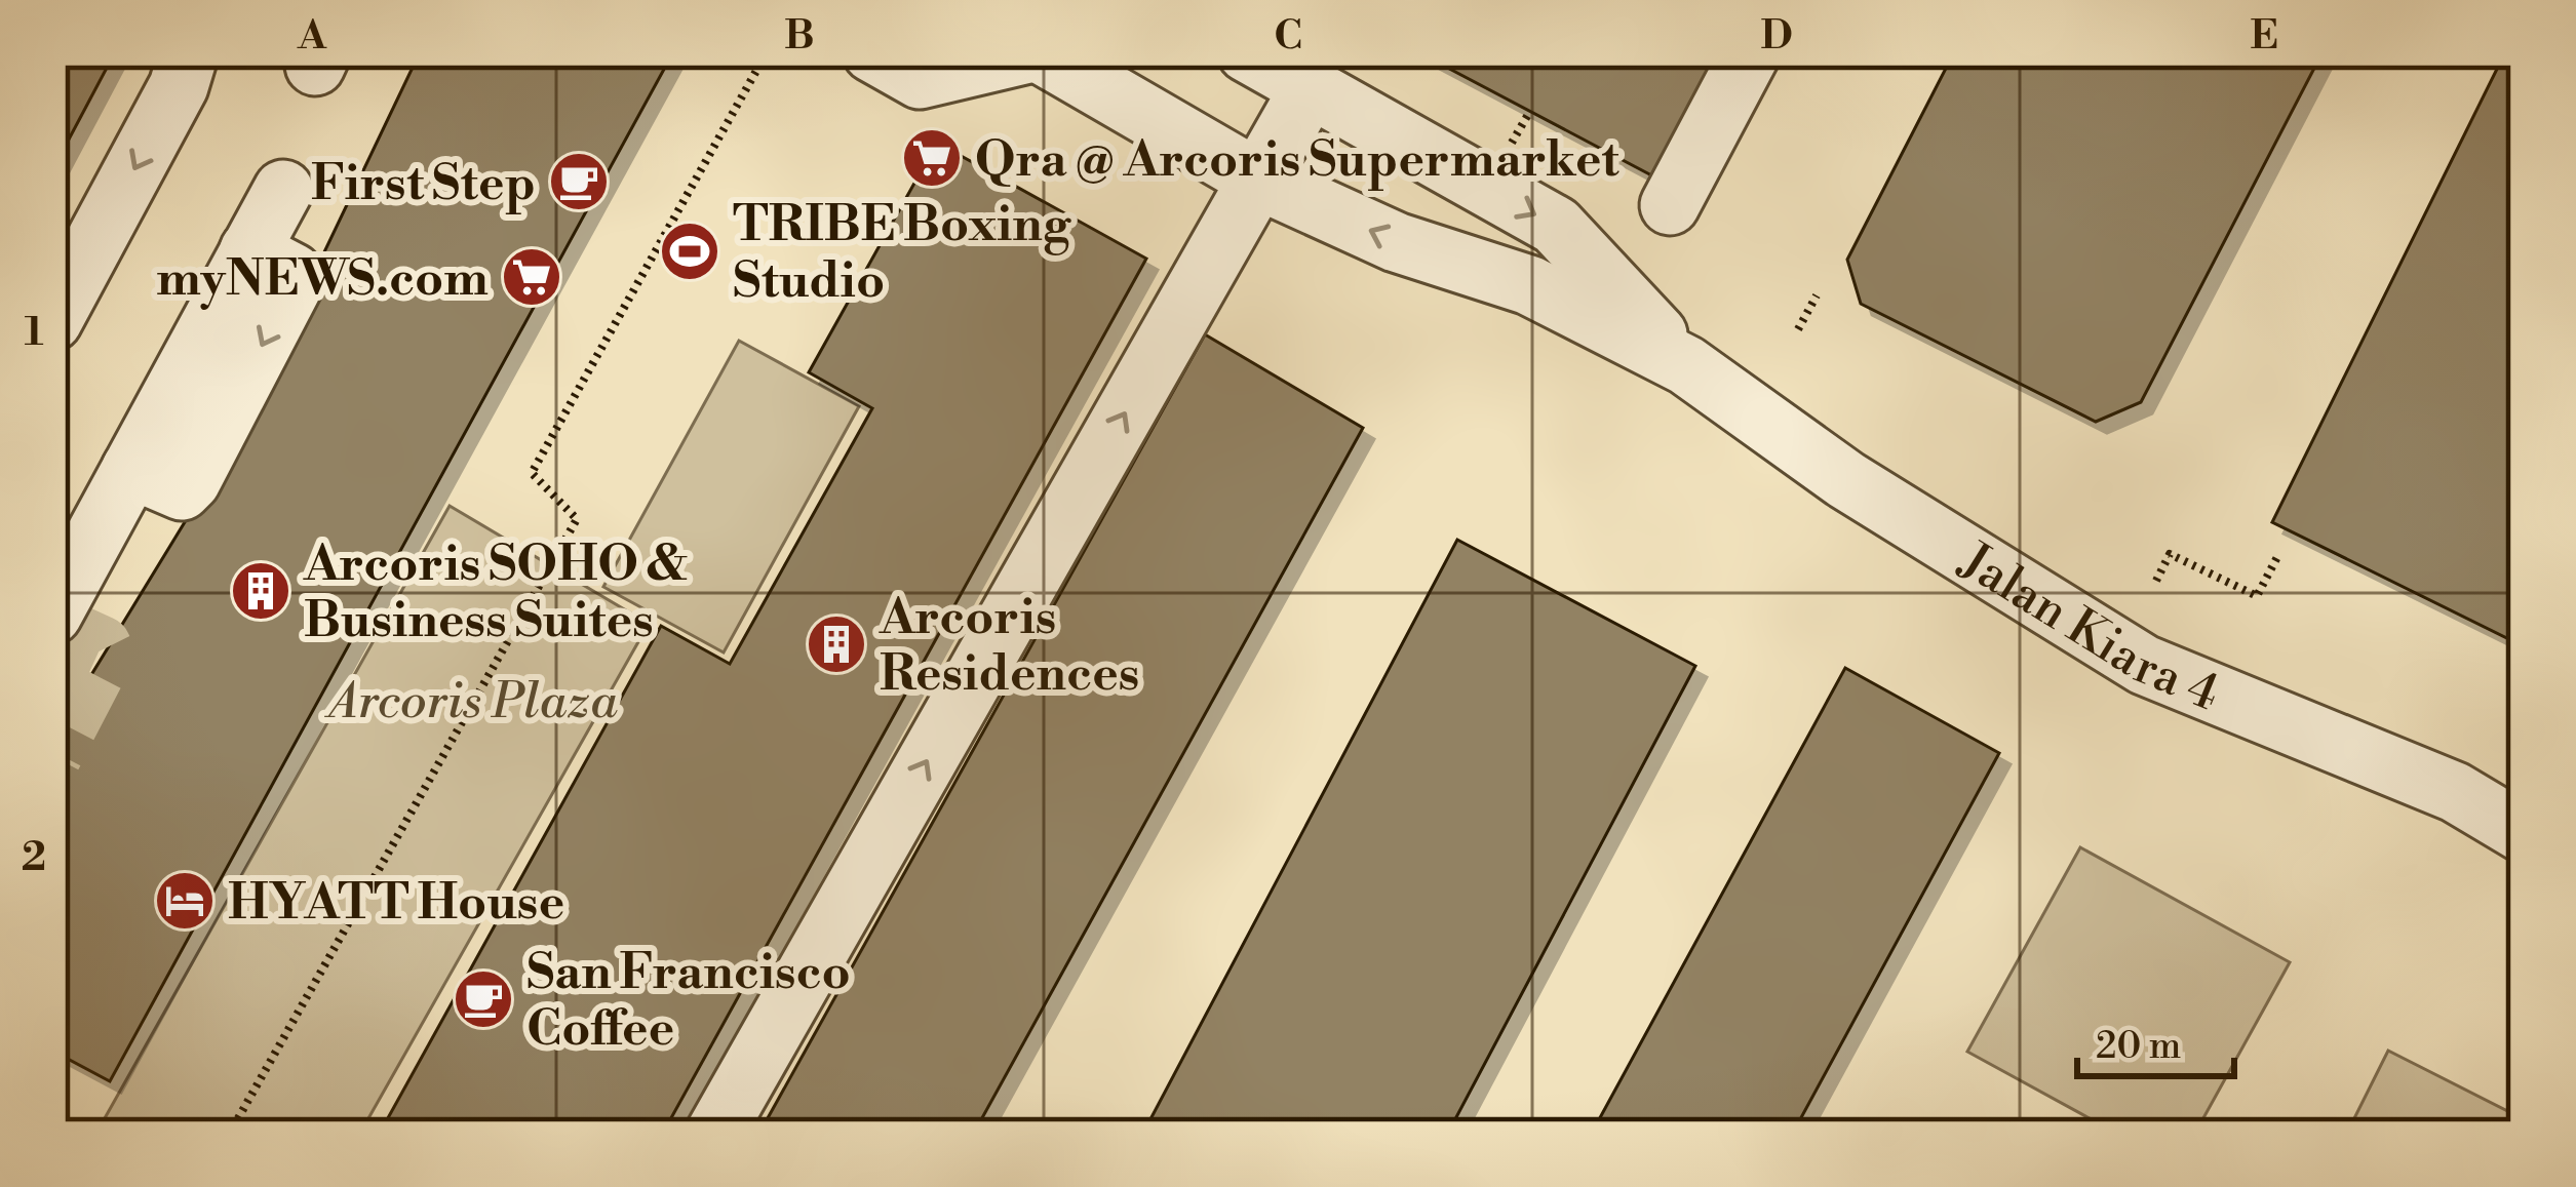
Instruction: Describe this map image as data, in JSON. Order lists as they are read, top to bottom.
{
  "streets": {
    "street": ["Jalan Kiara 4"]
  },
  "parks": ["Arcoris Plaza"],
  "places": {
    "supermarket": ["Qra @ Arcoris Supermarket", "myNEWS.com"],
    "cafe": ["First Step", "San Francisco Coffee"],
    "sports": ["TRIBE Boxing Studio"],
    "building": ["Arcoris SOHO & Business Suites", "Arcoris Residences"],
    "hotel": ["HYATT House"]
  },
  "scale_bar": "20 m",
  "grid": {
    "columns": [
      "A",
      "B",
      "C",
      "D",
      "E"
    ],
    "rows": ["1", "2"]
  }
}
